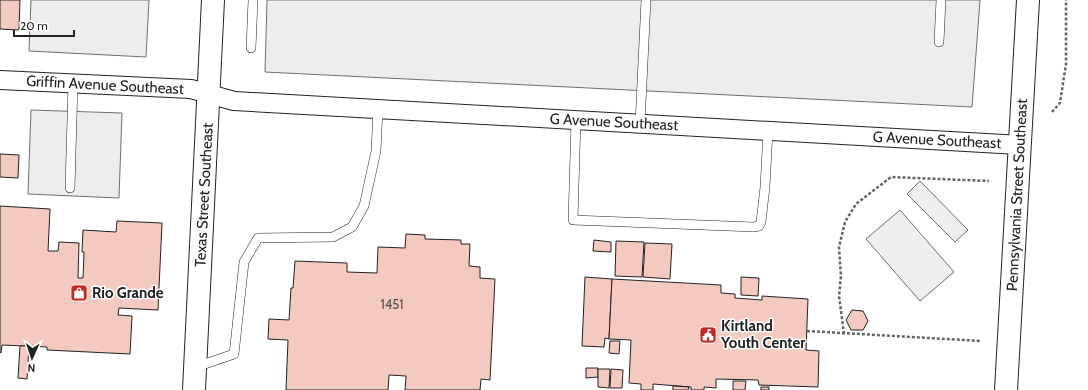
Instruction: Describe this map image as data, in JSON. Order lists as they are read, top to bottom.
{
  "streets": {
    "street": [
      "Griffin Avenue Southeast",
      "G Avenue Southeast",
      "Texas Street Southeast",
      "Pennsylvania Street Southeast"
    ]
  },
  "crossings": [
    ["Griffin Avenue Southeast", "G Avenue Southeast"],
    ["Griffin Avenue Southeast", "Texas Street Southeast"],
    ["G Avenue Southeast", "Texas Street Southeast"],
    ["G Avenue Southeast", "Pennsylvania Street Southeast"]
  ],
  "places": {
    "shop": ["Rio Grande"],
    "public building": ["Kirtland Youth Center"]
  },
  "house_numbers": ["1451"],
  "scale_bar": "20 m",
  "north": "bottom"
}
